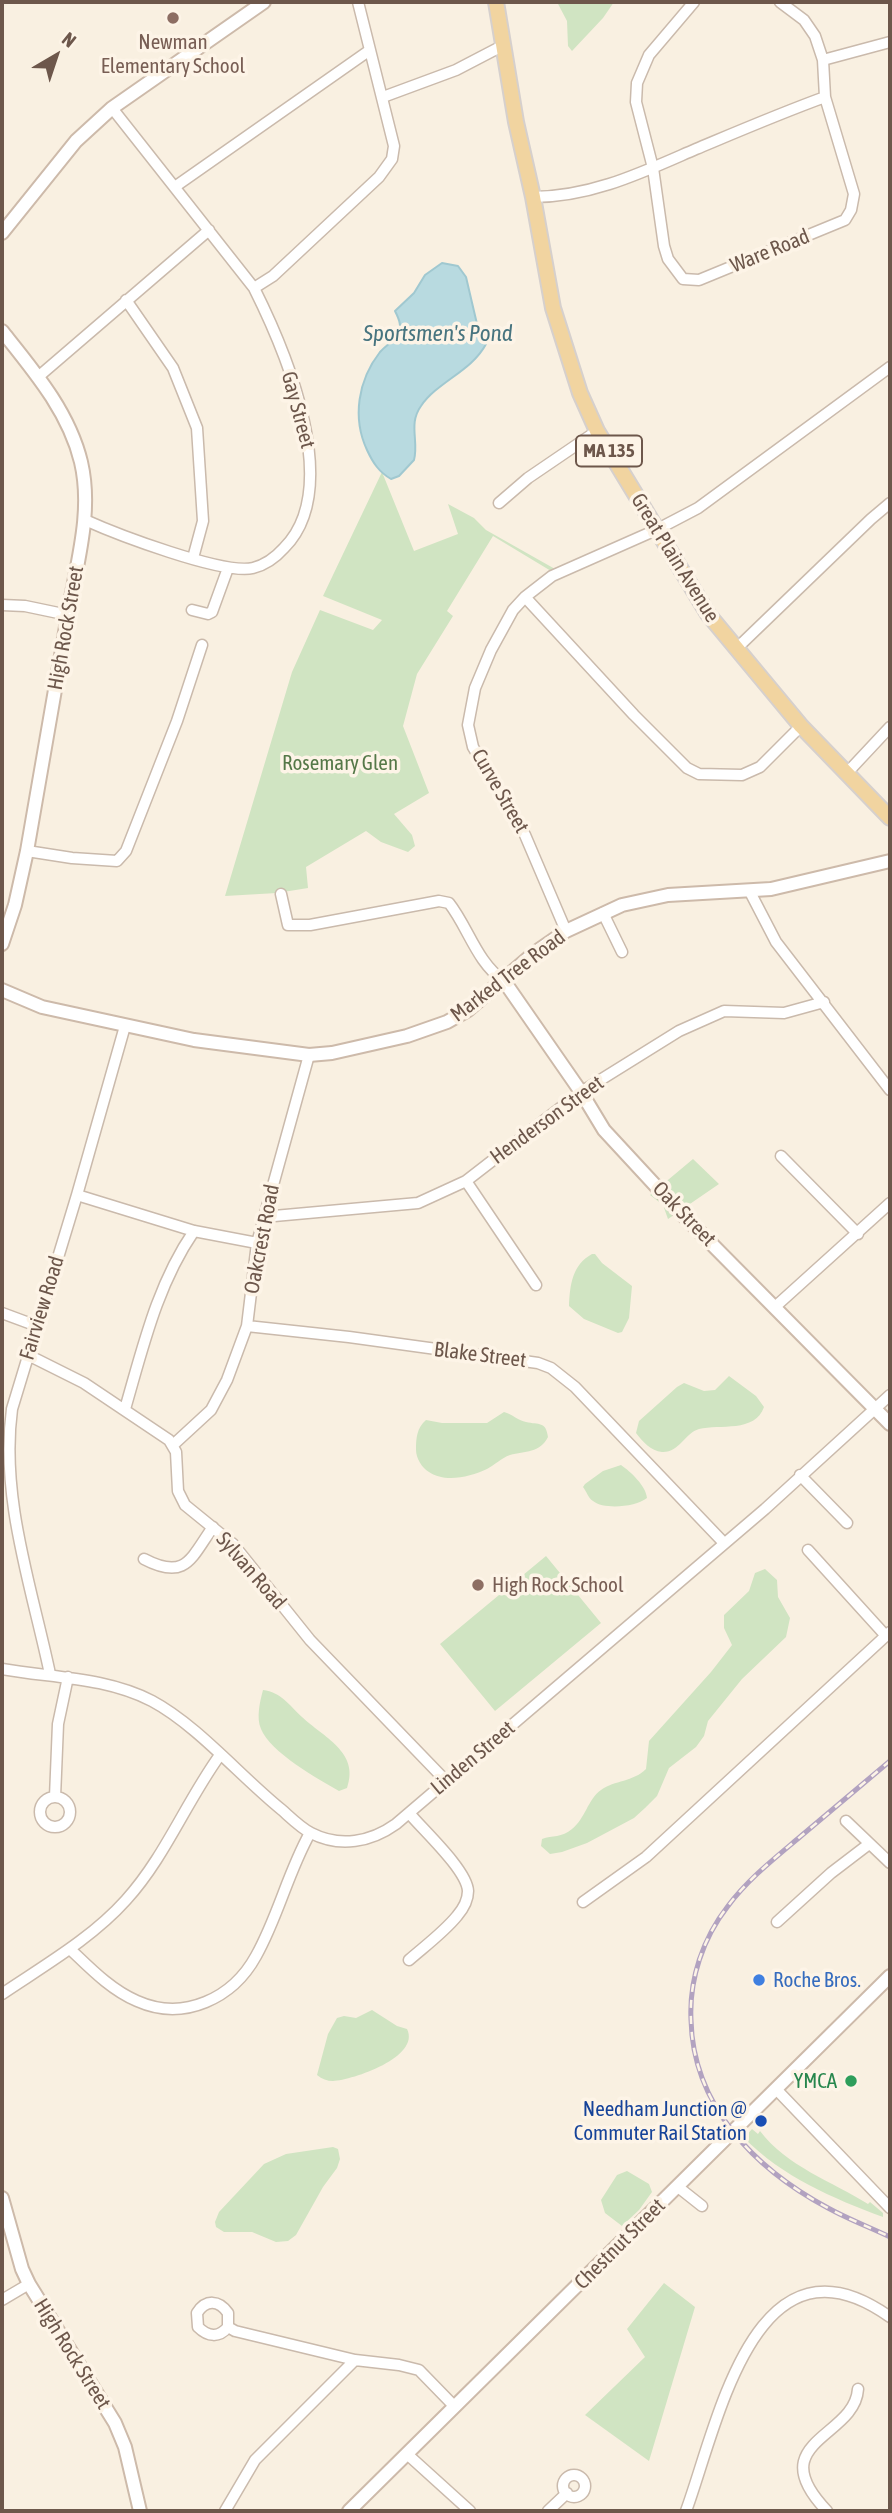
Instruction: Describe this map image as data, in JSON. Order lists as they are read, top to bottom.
{
  "streets": {
    "main road": ["MA 135", "Great Plain Avenue"],
    "street": [
      "Ware Road",
      "Gay Street",
      "High Rock Street",
      "Curve Street",
      "Marked Tree Road",
      "Henderson Street",
      "Oak Street",
      "Oakcrest Road",
      "Fairview Road",
      "Blake Street",
      "Sylvan Road",
      "Linden Street",
      "Chestnut Street"
    ]
  },
  "crossings": [
    ["Gay Street", "High Rock Street"],
    ["Great Plain Avenue", "Curve Street"],
    ["Curve Street", "Marked Tree Road"],
    ["Marked Tree Road", "Oak Street"],
    ["Marked Tree Road", "Oakcrest Road"],
    ["Marked Tree Road", "Fairview Road"],
    ["Henderson Street", "Oak Street"],
    ["Henderson Street", "Oakcrest Road"],
    ["Oak Street", "Linden Street"],
    ["Oakcrest Road", "Blake Street"],
    ["Oakcrest Road", "Sylvan Road"],
    ["Fairview Road", "Linden Street"],
    ["Blake Street", "Linden Street"],
    ["Sylvan Road", "Linden Street"]
  ],
  "water": ["Sportsmen's Pond"],
  "parks": ["Rosemary Glen"],
  "places": [
    "Newman Elementary School",
    "High Rock School",
    "Roche Bros.",
    "YMCA",
    "Needham Junction @ Commuter Rail Station"
  ],
  "north": "top right"
}
